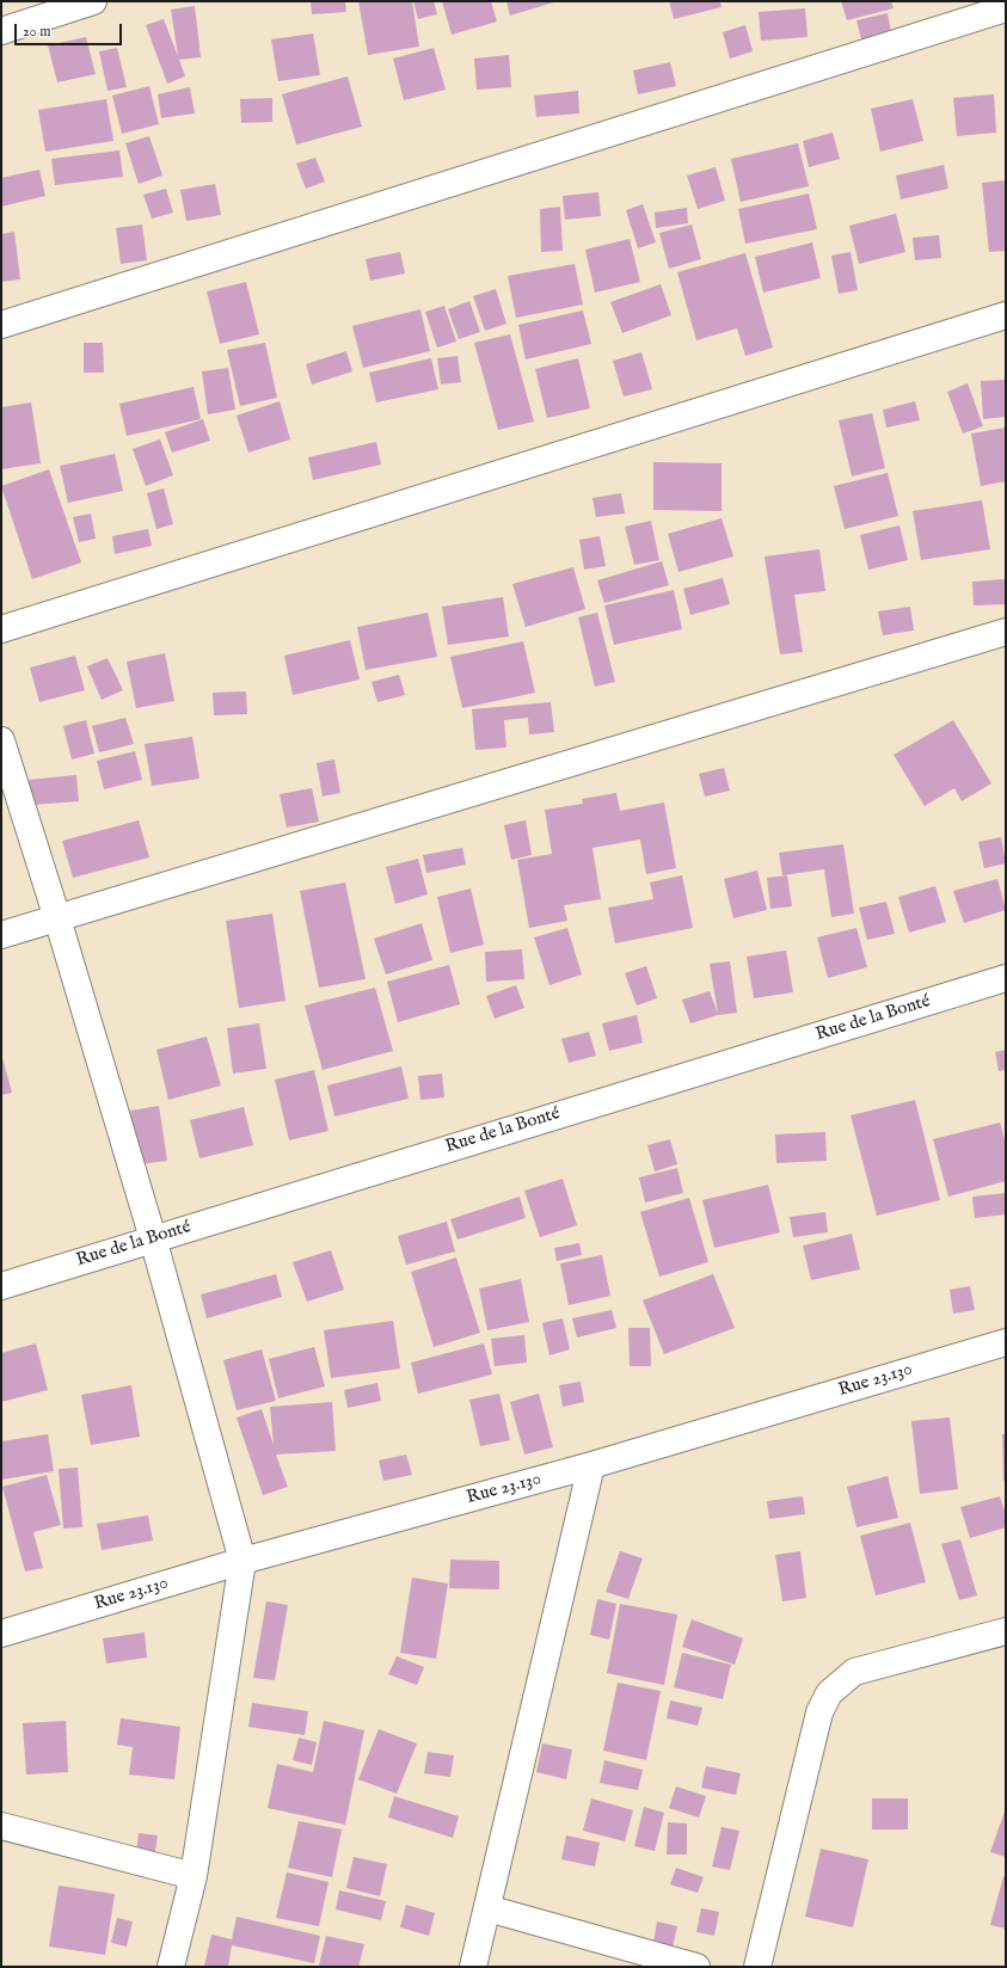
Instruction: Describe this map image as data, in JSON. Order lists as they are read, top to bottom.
{
  "streets": {
    "street": ["Rue de la Bonté", "Rue 23.130"]
  },
  "scale_bar": "20 m"
}
